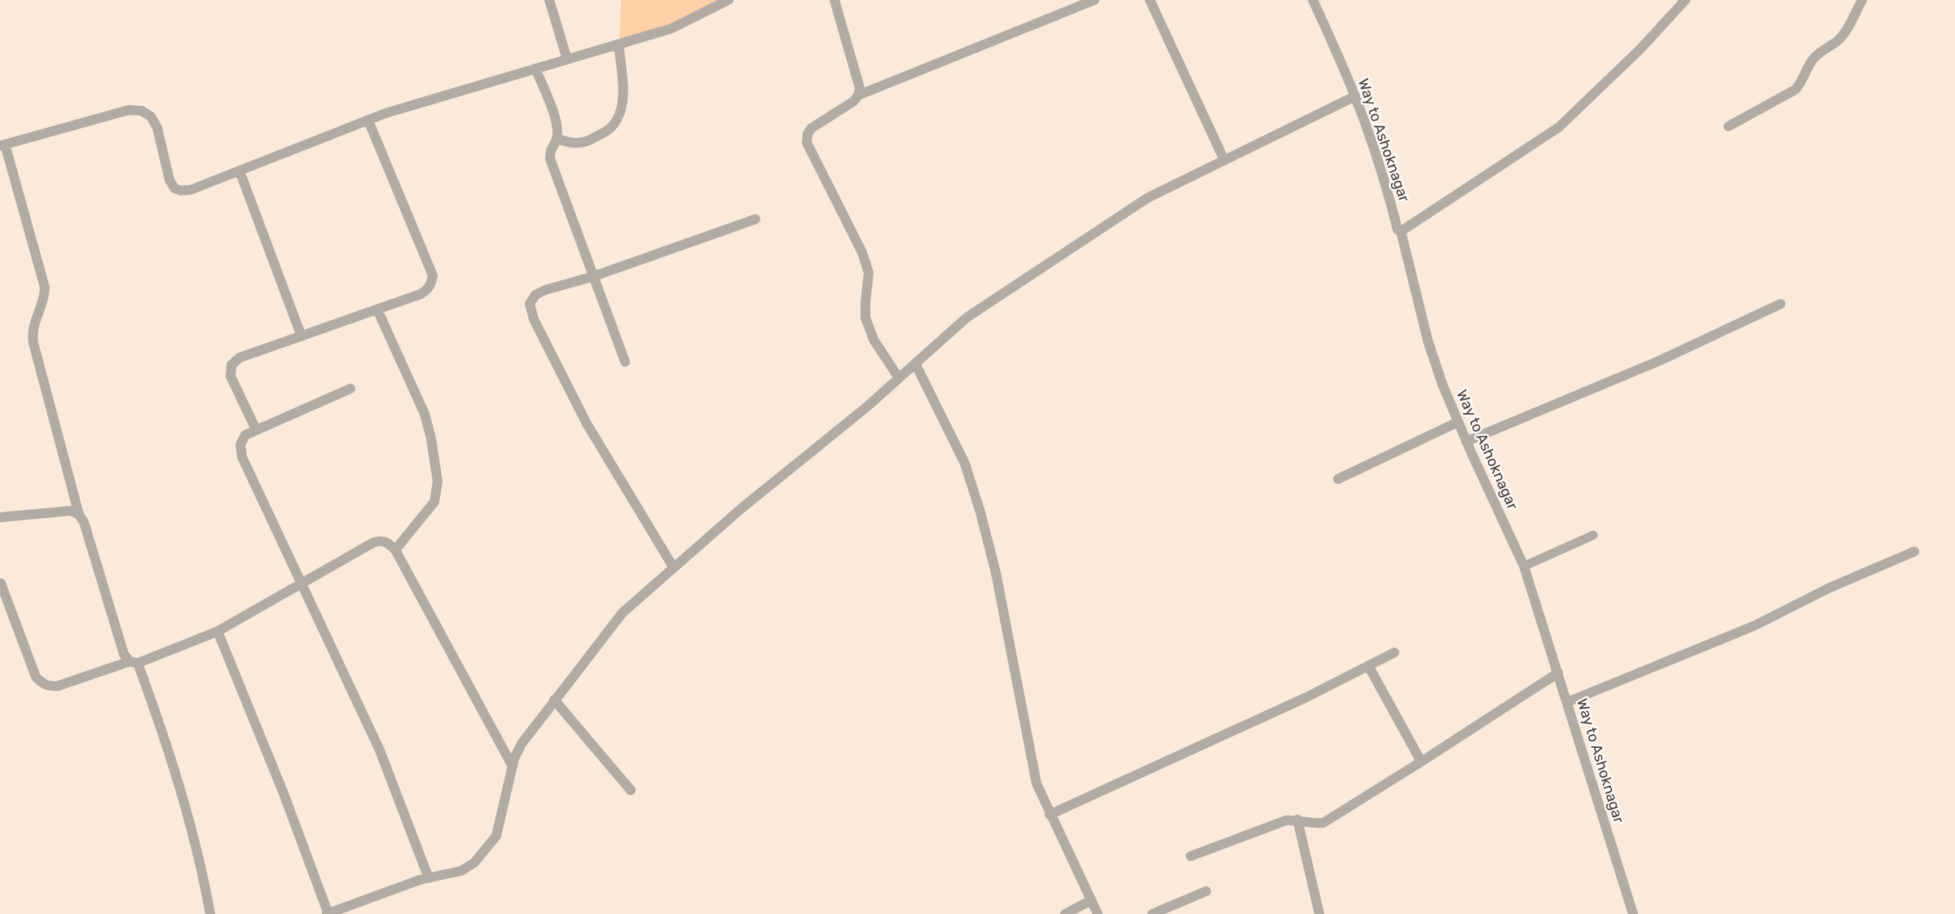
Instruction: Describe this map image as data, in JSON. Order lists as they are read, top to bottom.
{
  "streets": {
    "street": ["Way to Ashoknagar"]
  }
}
